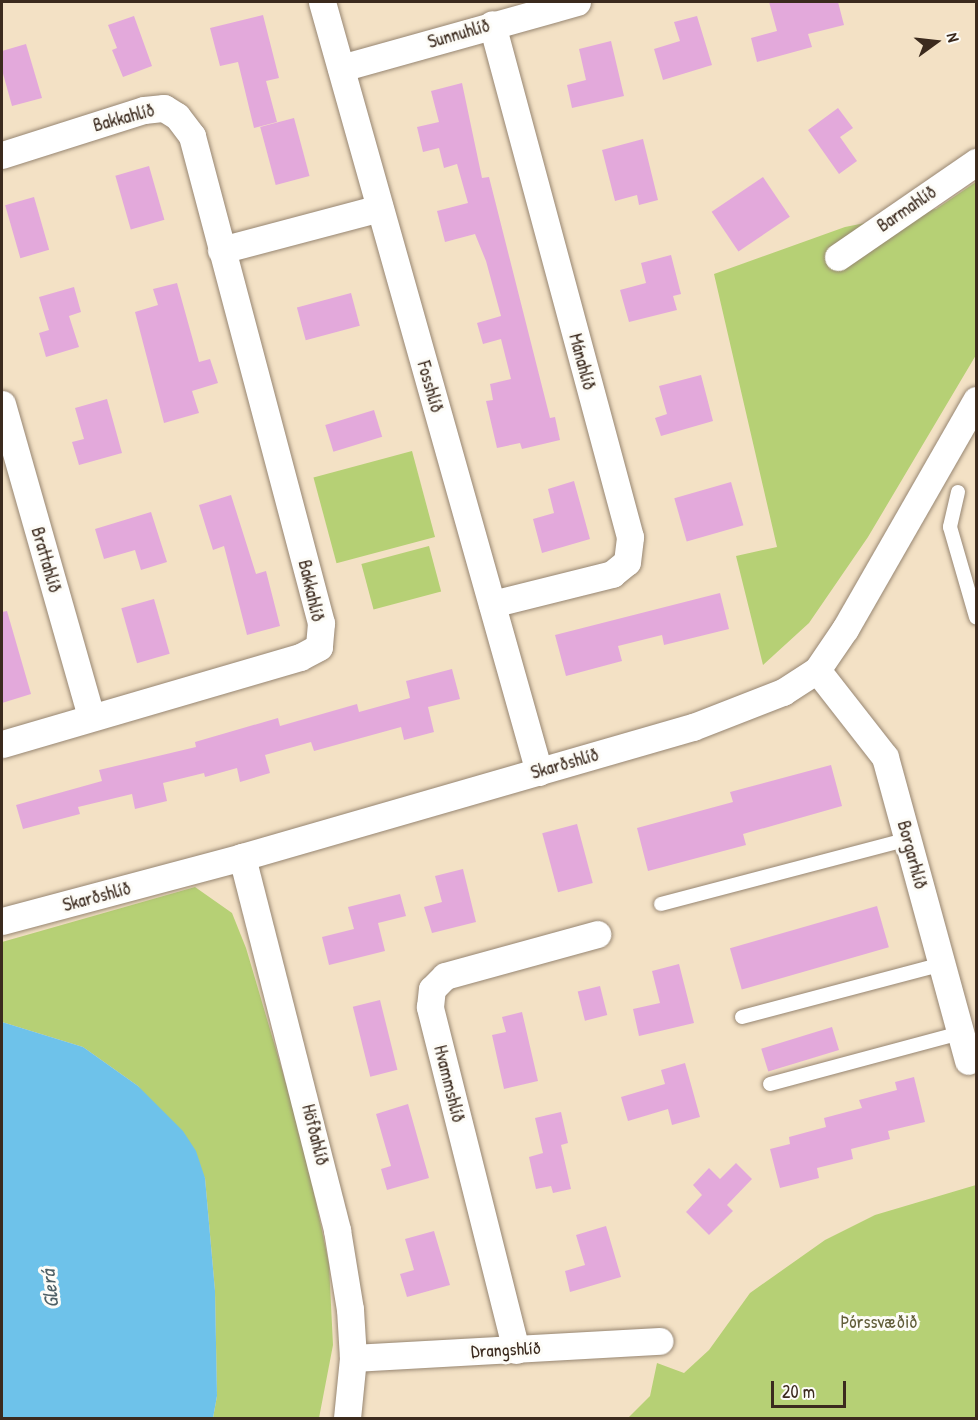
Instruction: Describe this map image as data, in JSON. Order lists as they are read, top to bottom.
{
  "streets": {
    "street": [
      "Sunnuhlíð",
      "Bakkahlíð",
      "Barmahlíð",
      "Mánahlíð",
      "Fosshlíð",
      "Brattahlíð",
      "Skarðshlíð",
      "Borgarhlíð",
      "Hvammshlíð",
      "Höfðahlíð",
      "Drangshlíð"
    ]
  },
  "crossings": [
    ["Sunnuhlíð", "Mánahlíð"],
    ["Sunnuhlíð", "Fosshlíð"],
    ["Bakkahlíð", "Brattahlíð"],
    ["Mánahlíð", "Fosshlíð"],
    ["Fosshlíð", "Skarðshlíð"],
    ["Skarðshlíð", "Borgarhlíð"],
    ["Skarðshlíð", "Höfðahlíð"],
    ["Hvammshlíð", "Drangshlíð"],
    ["Höfðahlíð", "Drangshlíð"]
  ],
  "water": ["Glerá"],
  "parks": ["Þórssvæðið"],
  "scale_bar": "20 m",
  "north": "right"
}
